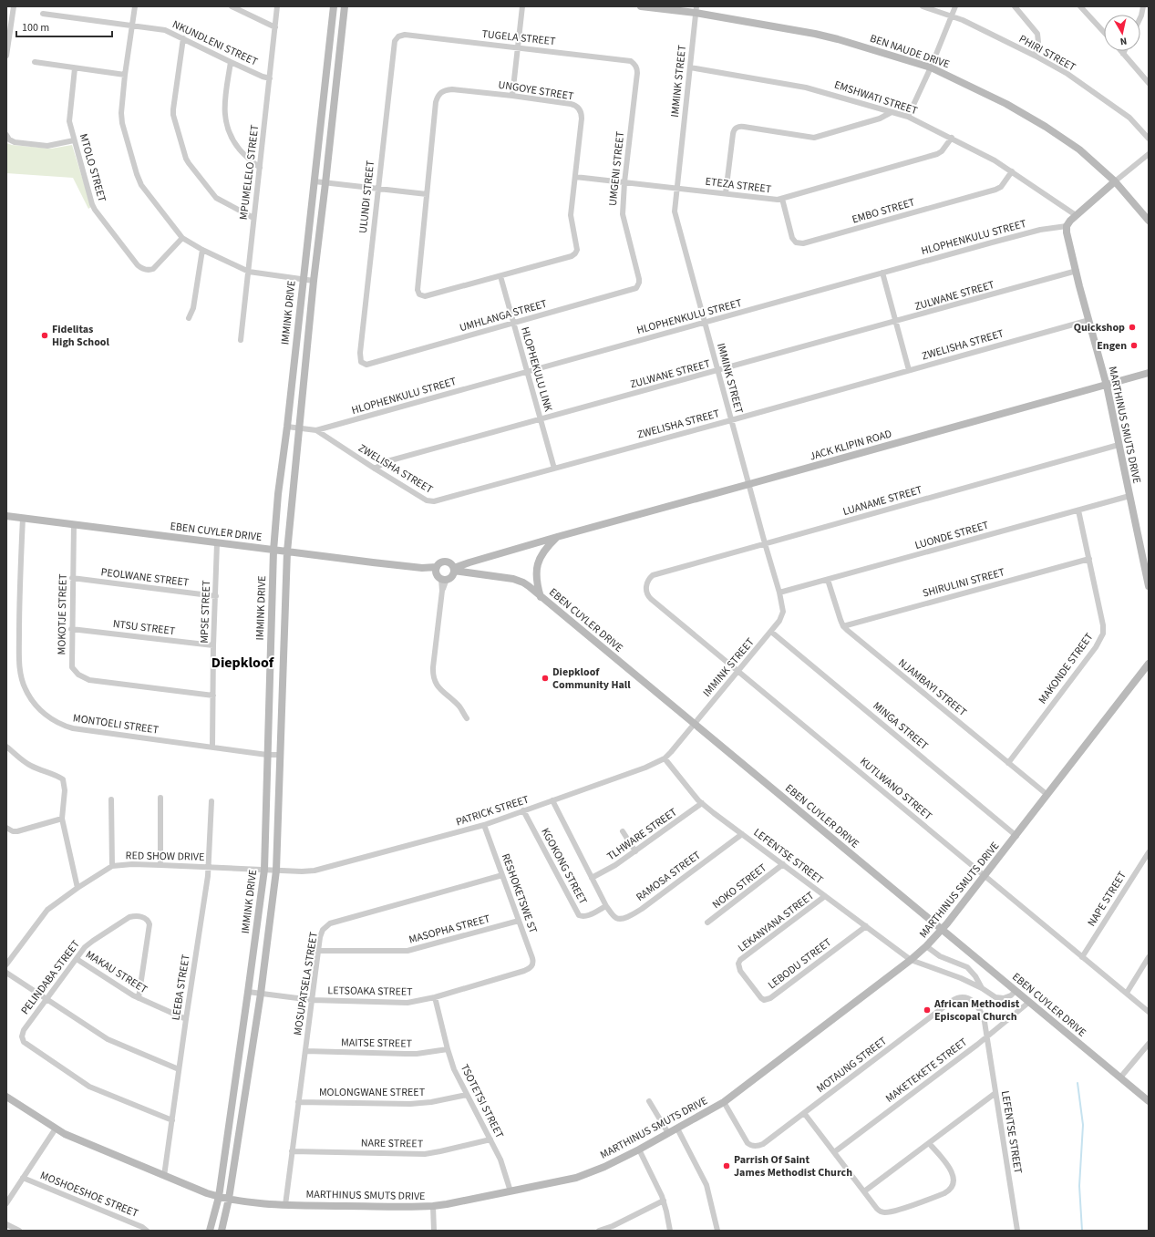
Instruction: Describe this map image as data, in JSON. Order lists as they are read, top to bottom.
{
  "streets": {
    "street": [
      "TUGELA STREET",
      "NKUNDLENI STREET",
      "BEN NAUDE DRIVE",
      "PHIRI STREET",
      "IMMINK STREET",
      "UNGOYE STREET",
      "EMSHWATI STREET",
      "MTOLO STREET",
      "UMGENI STREET",
      "MPUMELELO STREET",
      "ETEZA STREET",
      "ULUNDI STREET",
      "EMBO STREET",
      "HLOPHENKULU STREET",
      "ZULWANE STREET",
      "IMMINK DRIVE",
      "UMHLANGA STREET",
      "ZWELISHA STREET",
      "HLOPHEKULU LINK",
      "MARTHINUS SMUTS DRIVE",
      "JACK KLIPIN ROAD",
      "LUANAME STREET",
      "EBEN CUYLER DRIVE",
      "LUONDE STREET",
      "PEOLWANE STREET",
      "SHIRULINI STREET",
      "MPSE STREET",
      "MOKOTJE STREET",
      "NTSU STREET",
      "MAKONDE STREET",
      "NJAMBAYI STREET",
      "MONTOELI STREET",
      "MINGA STREET",
      "KUTLWANO STREET",
      "PATRICK STREET",
      "TLHWARE STREET",
      "RED SHOW DRIVE",
      "LEFENTSE STREET",
      "KGOKONG STREET",
      "RAMOSA STREET",
      "NOKO STREET",
      "RESHOKETSWE ST",
      "NAPE STREET",
      "LEKANYANA STREET",
      "MASOPHA STREET",
      "LEBODU STREET",
      "MAKAU STREET",
      "PELINDABA STREET",
      "MOSUPATSELA STREET",
      "LEEBA STREET",
      "LETSOAKA STREET",
      "MAITSE STREET",
      "MOTAUNG STREET",
      "MAKETEKETE STREET",
      "MOLONGWANE STREET",
      "TSOTETSI STREET",
      "NARE STREET",
      "MOSHOESHOE STREET"
    ]
  },
  "crossings": [
    ["TUGELA STREET", "UMGENI STREET"],
    ["TUGELA STREET", "ULUNDI STREET"],
    ["NKUNDLENI STREET", "MPUMELELO STREET"],
    ["BEN NAUDE DRIVE", "IMMINK STREET"],
    ["IMMINK STREET", "EMSHWATI STREET"],
    ["IMMINK STREET", "ETEZA STREET"],
    ["IMMINK STREET", "HLOPHENKULU STREET"],
    ["IMMINK STREET", "ZULWANE STREET"],
    ["IMMINK STREET", "ZWELISHA STREET"],
    ["IMMINK STREET", "JACK KLIPIN ROAD"],
    ["IMMINK STREET", "LUANAME STREET"],
    ["IMMINK STREET", "EBEN CUYLER DRIVE"],
    ["IMMINK STREET", "LUONDE STREET"],
    ["IMMINK STREET", "MINGA STREET"],
    ["IMMINK STREET", "KUTLWANO STREET"],
    ["IMMINK STREET", "PATRICK STREET"],
    ["UNGOYE STREET", "ETEZA STREET"],
    ["UNGOYE STREET", "HLOPHEKULU LINK"],
    ["EMSHWATI STREET", "ETEZA STREET"],
    ["EMSHWATI STREET", "EMBO STREET"],
    ["UMGENI STREET", "ETEZA STREET"],
    ["UMGENI STREET", "UMHLANGA STREET"],
    ["ETEZA STREET", "EMBO STREET"],
    ["ULUNDI STREET", "UMHLANGA STREET"],
    ["HLOPHENKULU STREET", "ZWELISHA STREET"],
    ["HLOPHENKULU STREET", "HLOPHEKULU LINK"],
    ["HLOPHENKULU STREET", "MARTHINUS SMUTS DRIVE"],
    ["ZULWANE STREET", "ZWELISHA STREET"],
    ["ZULWANE STREET", "HLOPHEKULU LINK"],
    ["ZULWANE STREET", "MARTHINUS SMUTS DRIVE"],
    ["IMMINK DRIVE", "ZWELISHA STREET"],
    ["IMMINK DRIVE", "MARTHINUS SMUTS DRIVE"],
    ["IMMINK DRIVE", "EBEN CUYLER DRIVE"],
    ["IMMINK DRIVE", "MONTOELI STREET"],
    ["IMMINK DRIVE", "PATRICK STREET"],
    ["IMMINK DRIVE", "RED SHOW DRIVE"],
    ["IMMINK DRIVE", "LETSOAKA STREET"],
    ["UMHLANGA STREET", "HLOPHEKULU LINK"],
    ["ZWELISHA STREET", "HLOPHEKULU LINK"],
    ["ZWELISHA STREET", "MARTHINUS SMUTS DRIVE"],
    ["MARTHINUS SMUTS DRIVE", "JACK KLIPIN ROAD"],
    ["MARTHINUS SMUTS DRIVE", "LUANAME STREET"],
    ["MARTHINUS SMUTS DRIVE", "EBEN CUYLER DRIVE"],
    ["MARTHINUS SMUTS DRIVE", "LUONDE STREET"],
    ["MARTHINUS SMUTS DRIVE", "NJAMBAYI STREET"],
    ["MARTHINUS SMUTS DRIVE", "MINGA STREET"],
    ["MARTHINUS SMUTS DRIVE", "KUTLWANO STREET"],
    ["MARTHINUS SMUTS DRIVE", "LEFENTSE STREET"],
    ["MARTHINUS SMUTS DRIVE", "MOSUPATSELA STREET"],
    ["MARTHINUS SMUTS DRIVE", "LEEBA STREET"],
    ["MARTHINUS SMUTS DRIVE", "MOTAUNG STREET"],
    ["MARTHINUS SMUTS DRIVE", "TSOTETSI STREET"],
    ["LUANAME STREET", "KUTLWANO STREET"],
    ["EBEN CUYLER DRIVE", "MPSE STREET"],
    ["EBEN CUYLER DRIVE", "MOKOTJE STREET"],
    ["EBEN CUYLER DRIVE", "MONTOELI STREET"],
    ["EBEN CUYLER DRIVE", "PATRICK STREET"],
    ["EBEN CUYLER DRIVE", "LEFENTSE STREET"],
    ["EBEN CUYLER DRIVE", "MAKETEKETE STREET"],
    ["LUONDE STREET", "MAKONDE STREET"],
    ["LUONDE STREET", "NJAMBAYI STREET"],
    ["PEOLWANE STREET", "MPSE STREET"],
    ["PEOLWANE STREET", "MOKOTJE STREET"],
    ["SHIRULINI STREET", "MAKONDE STREET"],
    ["SHIRULINI STREET", "NJAMBAYI STREET"],
    ["MPSE STREET", "MOKOTJE STREET"],
    ["MPSE STREET", "NTSU STREET"],
    ["MPSE STREET", "MONTOELI STREET"],
    ["MOKOTJE STREET", "NTSU STREET"],
    ["MAKONDE STREET", "NJAMBAYI STREET"],
    ["KUTLWANO STREET", "NAPE STREET"],
    ["PATRICK STREET", "RED SHOW DRIVE"],
    ["PATRICK STREET", "LEFENTSE STREET"],
    ["PATRICK STREET", "KGOKONG STREET"],
    ["PATRICK STREET", "RESHOKETSWE ST"],
    ["TLHWARE STREET", "LEFENTSE STREET"],
    ["TLHWARE STREET", "KGOKONG STREET"],
    ["RED SHOW DRIVE", "LEEBA STREET"],
    ["LEFENTSE STREET", "RAMOSA STREET"],
    ["LEFENTSE STREET", "NOKO STREET"],
    ["LEFENTSE STREET", "LEKANYANA STREET"],
    ["LEFENTSE STREET", "LEBODU STREET"],
    ["LEFENTSE STREET", "MOTAUNG STREET"],
    ["LEFENTSE STREET", "MAKETEKETE STREET"],
    ["KGOKONG STREET", "RAMOSA STREET"],
    ["RESHOKETSWE ST", "MASOPHA STREET"],
    ["RESHOKETSWE ST", "MOSUPATSELA STREET"],
    ["RESHOKETSWE ST", "LETSOAKA STREET"],
    ["LEKANYANA STREET", "LEBODU STREET"],
    ["MASOPHA STREET", "MOSUPATSELA STREET"],
    ["MAKAU STREET", "PELINDABA STREET"],
    ["MAKAU STREET", "LEEBA STREET"],
    ["PELINDABA STREET", "LEEBA STREET"],
    ["MOSUPATSELA STREET", "LETSOAKA STREET"],
    ["MOSUPATSELA STREET", "MAITSE STREET"],
    ["MOSUPATSELA STREET", "MOLONGWANE STREET"],
    ["MOSUPATSELA STREET", "NARE STREET"],
    ["LETSOAKA STREET", "TSOTETSI STREET"],
    ["MAITSE STREET", "TSOTETSI STREET"],
    ["MOTAUNG STREET", "MAKETEKETE STREET"],
    ["MOLONGWANE STREET", "TSOTETSI STREET"],
    ["TSOTETSI STREET", "NARE STREET"]
  ],
  "districts": ["Diepkloof"],
  "places": [
    "Quickshop",
    "Fidelitas High School",
    "Engen",
    "Diepkloof Community Hall",
    "African Methodist Episcopal Church",
    "Parrish Of Saint James Methodist Church"
  ],
  "scale_bar": "100 m",
  "north": "bottom"
}
